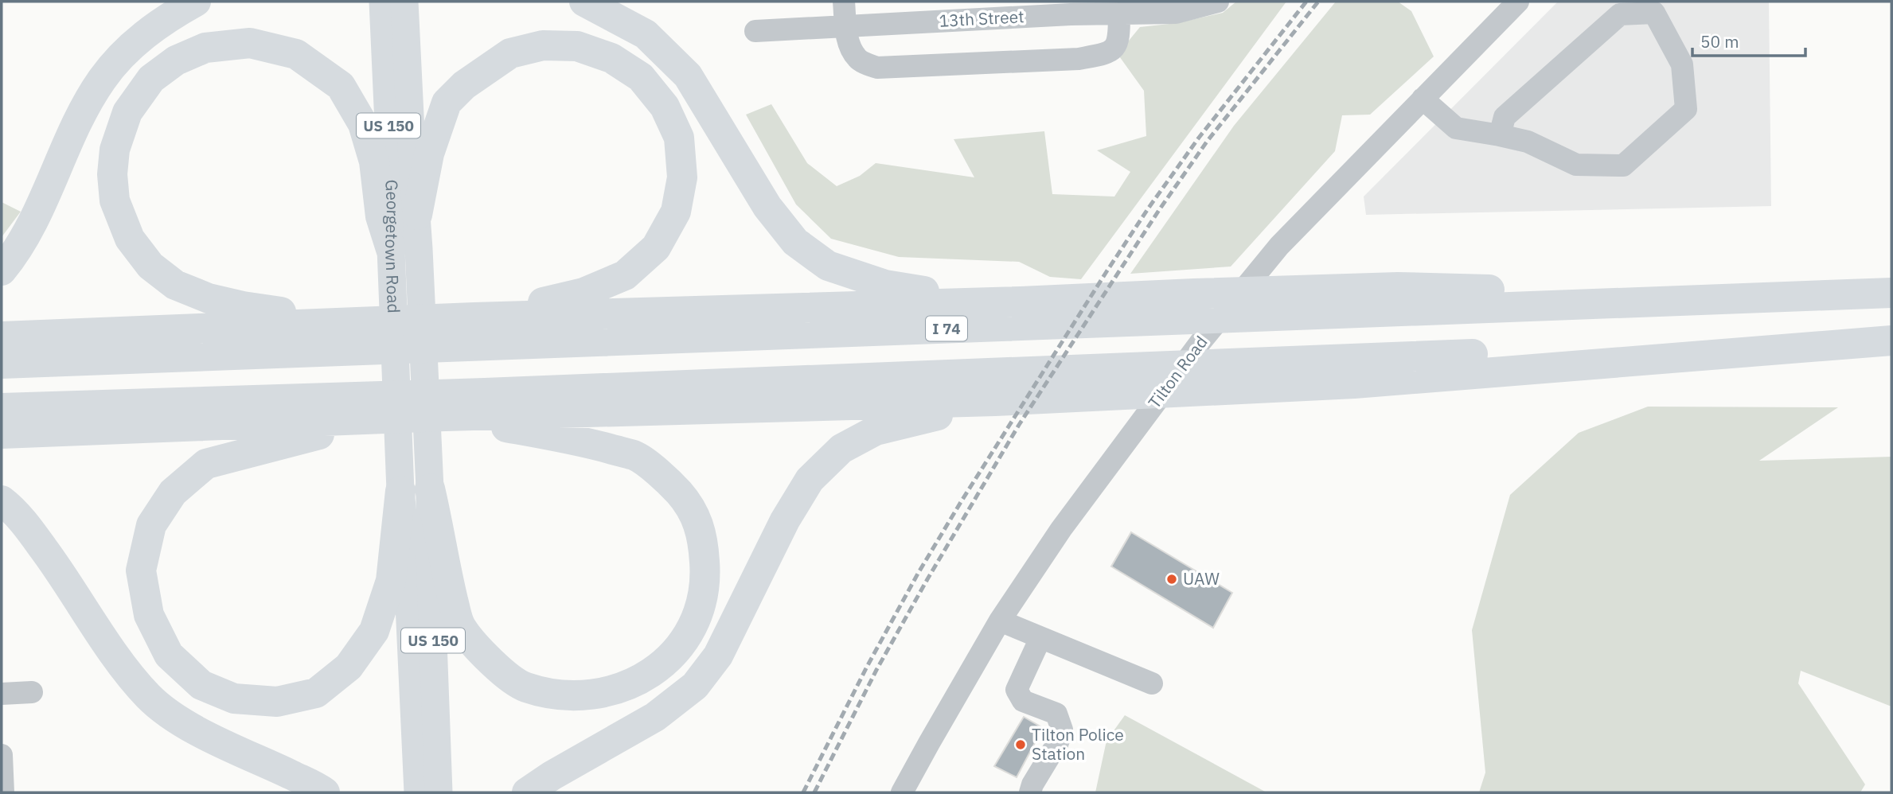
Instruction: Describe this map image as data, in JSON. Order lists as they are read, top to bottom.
{
  "streets": {
    "highway": ["I 74"],
    "main road": ["US 150", "Georgetown Road"],
    "street": ["13th Street", "Tilton Road"]
  },
  "crossings": [
    ["US 150", "Georgetown Road"]
  ],
  "places": ["UAW", "Tilton Police Station"],
  "scale_bar": "50 m"
}
